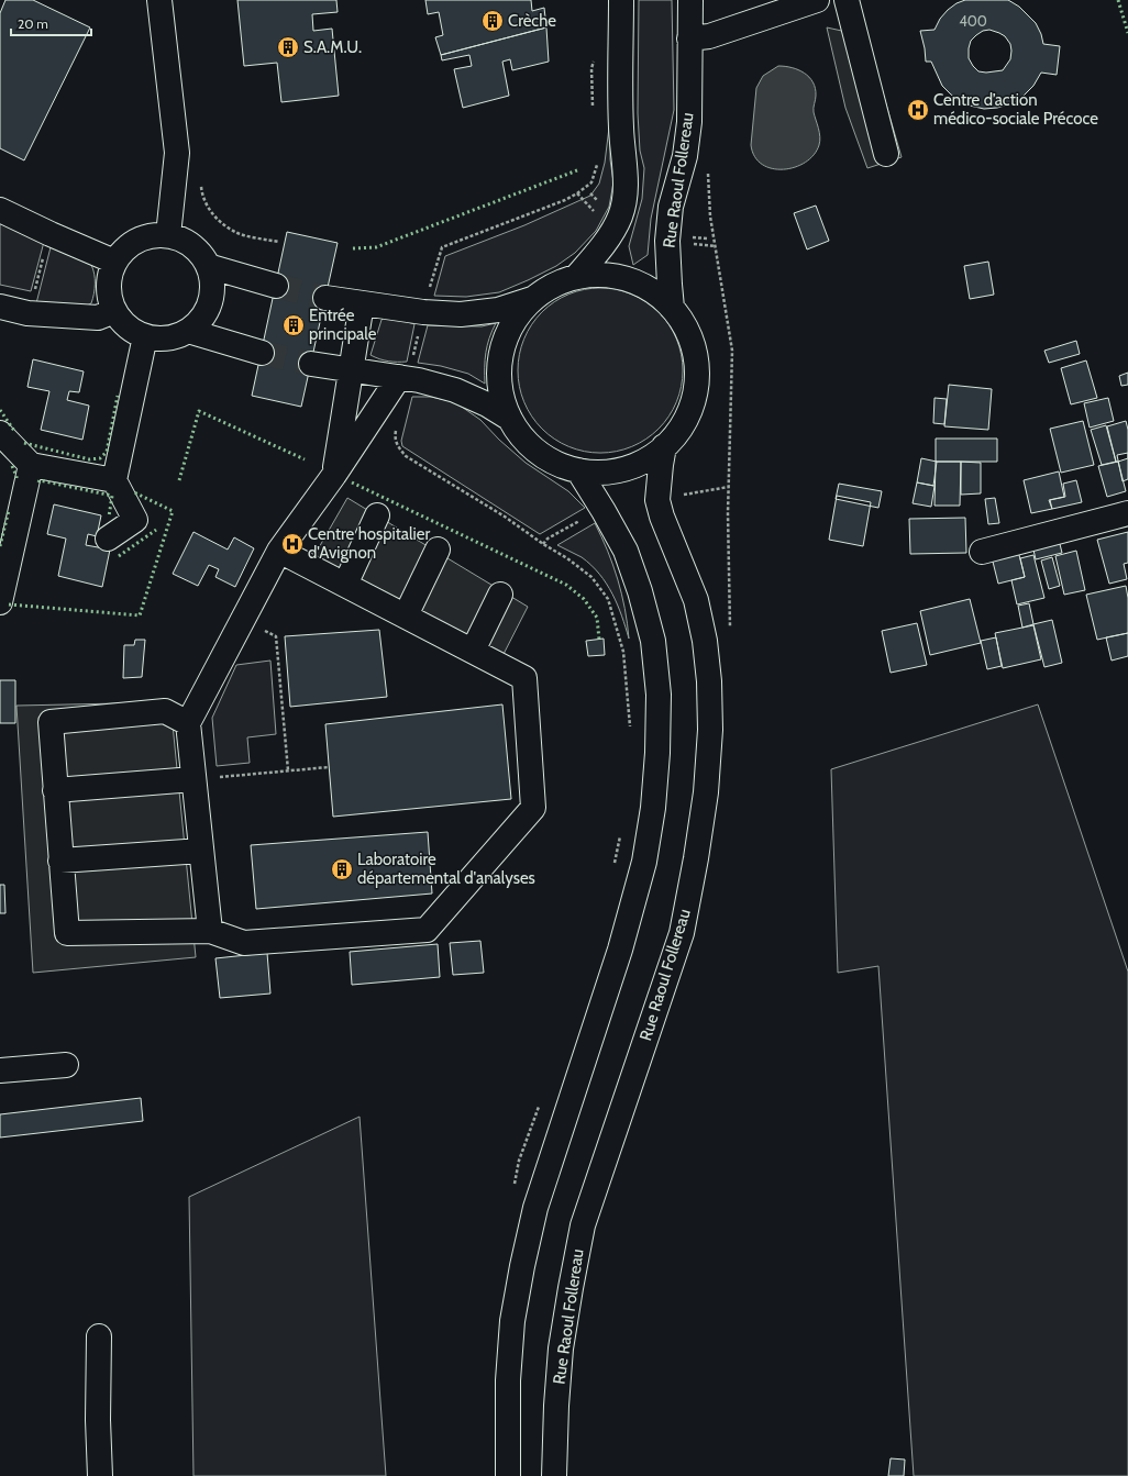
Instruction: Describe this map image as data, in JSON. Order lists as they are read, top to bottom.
{
  "streets": {
    "street": ["Rue Raoul Follereau"]
  },
  "places": {
    "building": [
      "Crèche",
      "S.A.M.U.",
      "Entrée principale",
      "Laboratoire départemental d'analyses"
    ],
    "hospital": ["Centre d’action médico-sociale Précoce", "Centre hospitalier d'Avignon"]
  },
  "house_numbers": ["400"],
  "scale_bar": "20 m"
}
